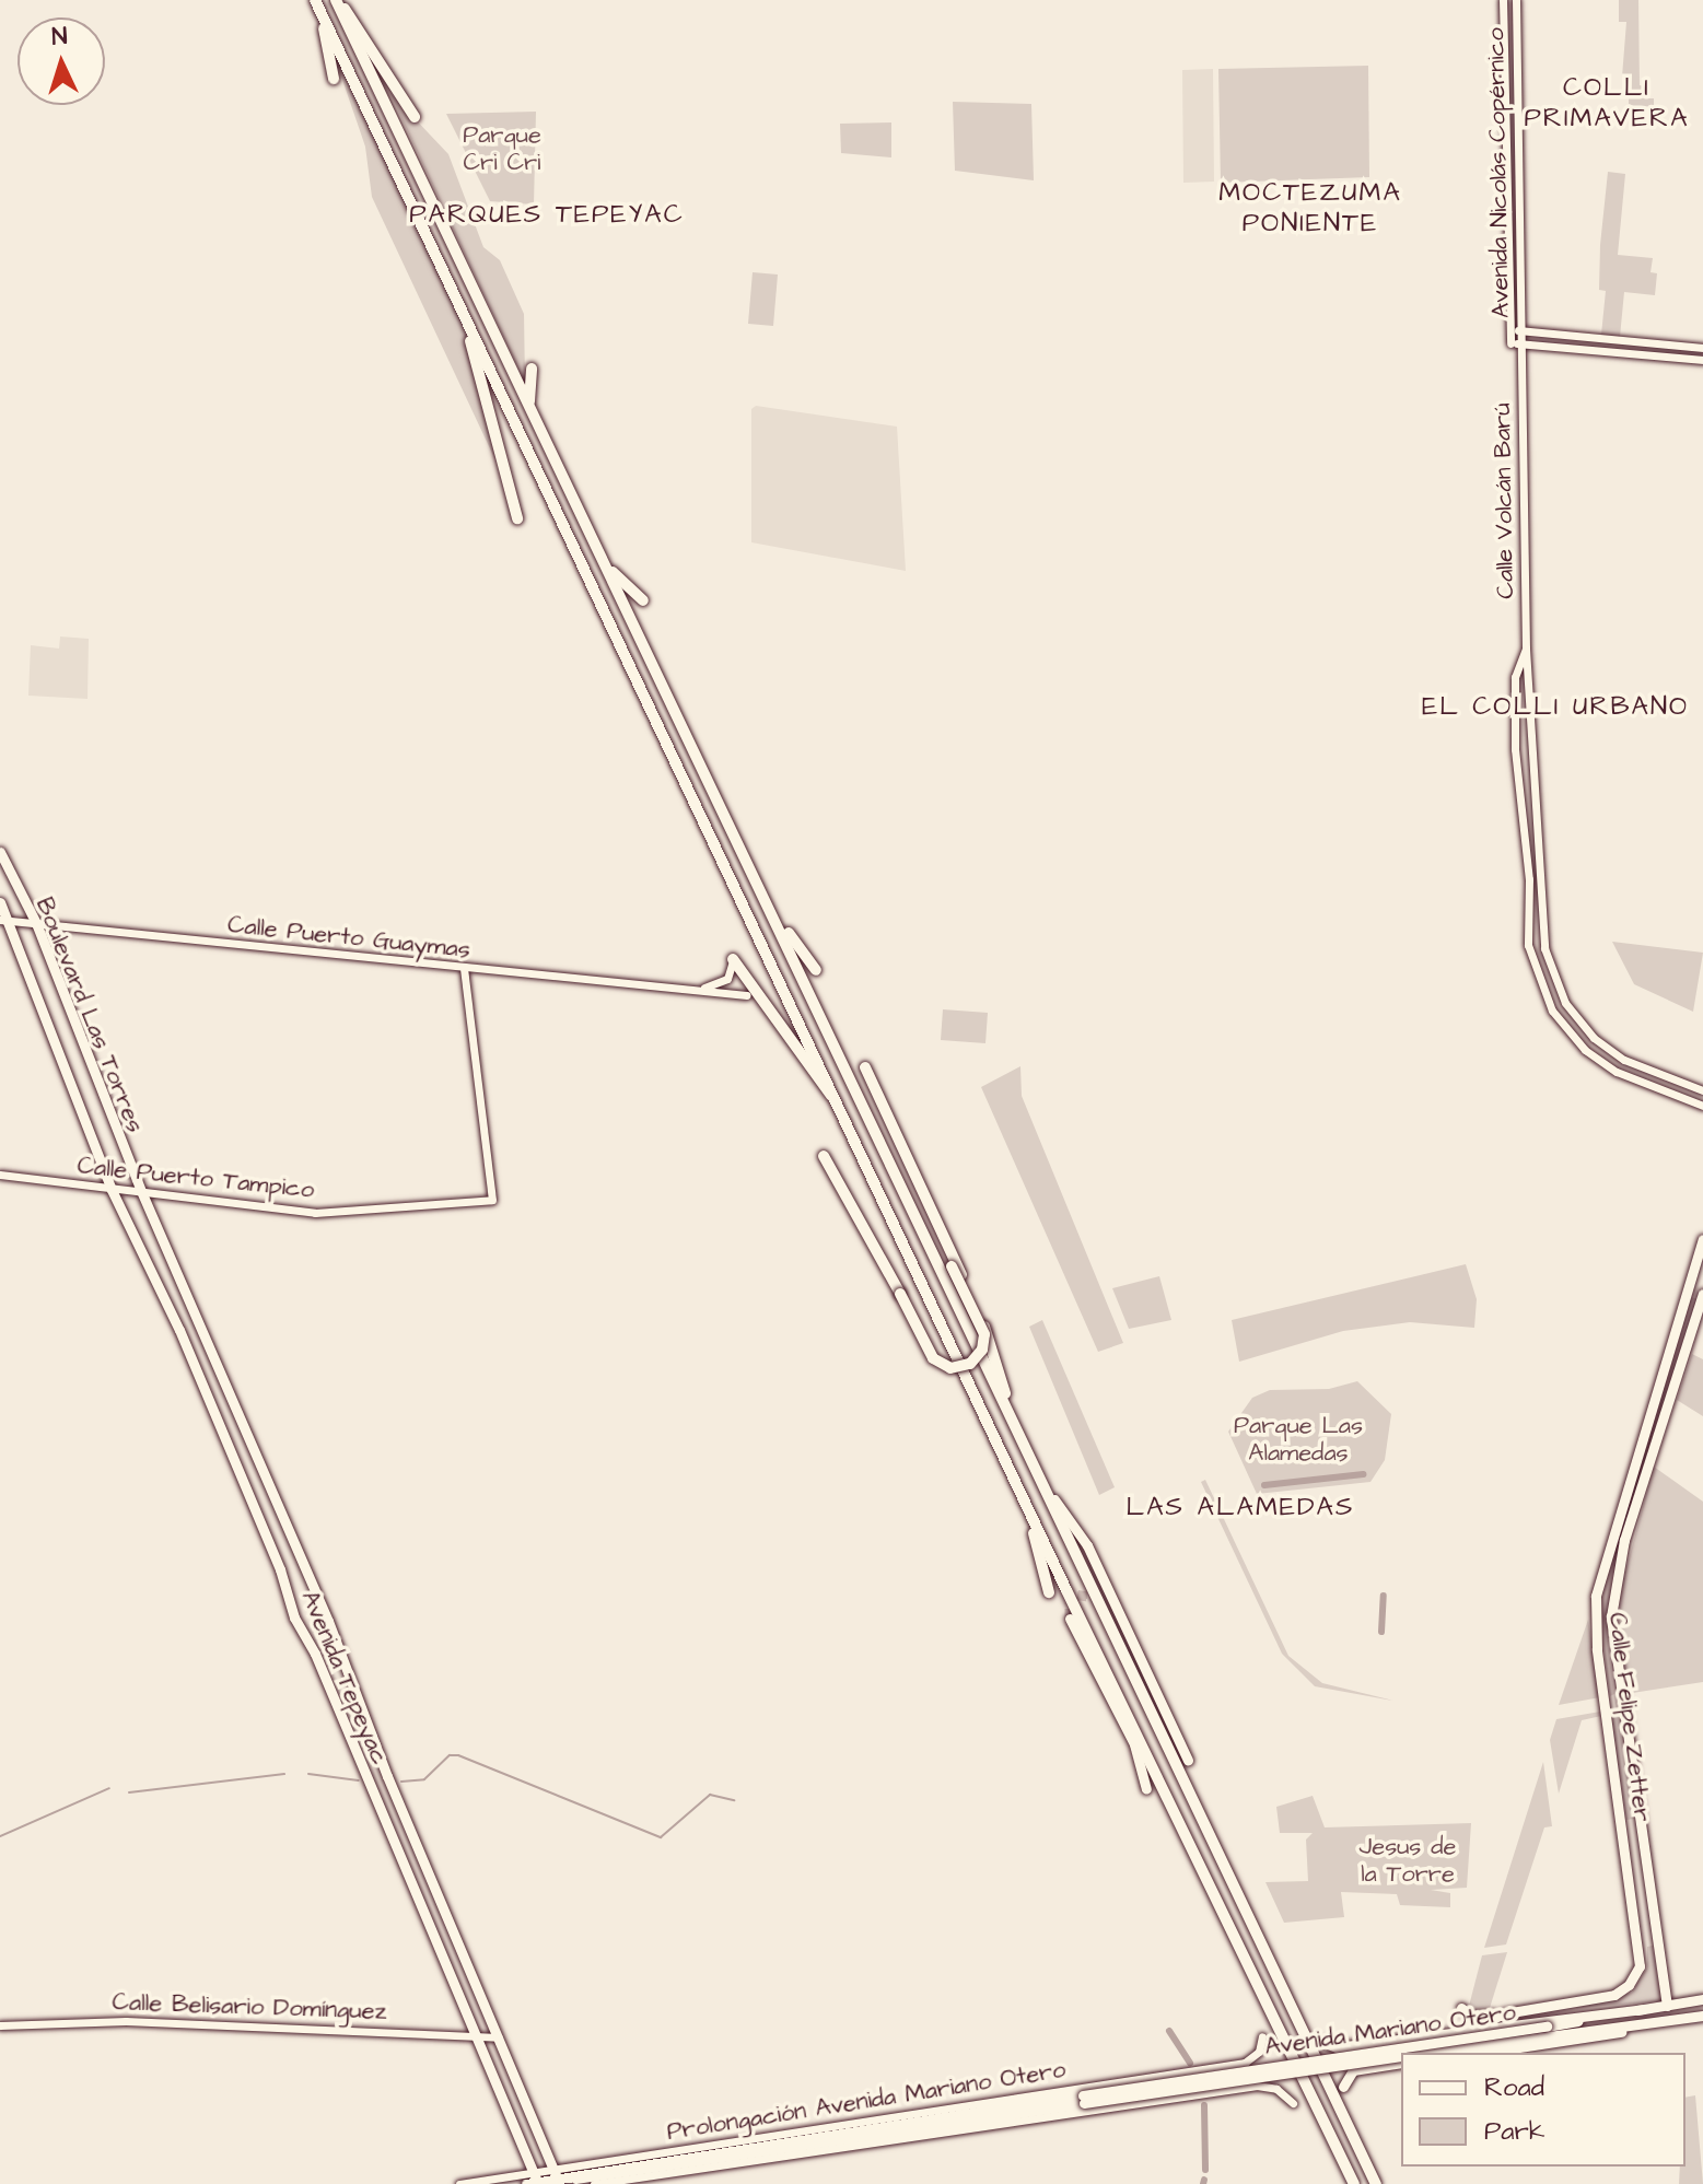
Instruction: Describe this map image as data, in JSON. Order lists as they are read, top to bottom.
{
  "streets": {
    "main road": [
      "Boulevard Las Torres",
      "Avenida Tepeyac",
      "Calle Felipe Zetter",
      "Avenida Mariano Otero",
      "Prolongación Avenida Mariano Otero"
    ],
    "street": [
      "Avenida Nicolás Copérnico",
      "Calle Volcán Barú",
      "Calle Puerto Guaymas",
      "Calle Puerto Tampico",
      "Calle Belisario Domínguez"
    ]
  },
  "crossings": [
    ["Avenida Nicolás Copérnico", "Calle Volcán Barú"],
    ["Calle Puerto Guaymas", "Boulevard Las Torres"],
    ["Calle Puerto Guaymas", "Calle Puerto Tampico"],
    ["Boulevard Las Torres", "Calle Puerto Tampico"],
    ["Boulevard Las Torres", "Avenida Tepeyac"],
    ["Calle Puerto Tampico", "Avenida Tepeyac"],
    ["Avenida Tepeyac", "Calle Belisario Domínguez"],
    ["Avenida Tepeyac", "Prolongación Avenida Mariano Otero"],
    ["Calle Felipe Zetter", "Avenida Mariano Otero"],
    ["Avenida Mariano Otero", "Prolongación Avenida Mariano Otero"]
  ],
  "districts": [
    "COLLI PRIMAVERA",
    "MOCTEZUMA PONIENTE",
    "PARQUES TEPEYAC",
    "EL COLLI URBANO",
    "LAS ALAMEDAS"
  ],
  "parks": ["Parque Cri Cri", "Parque Las Alamedas", "Jesus de la Torre"],
  "legend": ["Road", "Park"],
  "north": "top"
}
